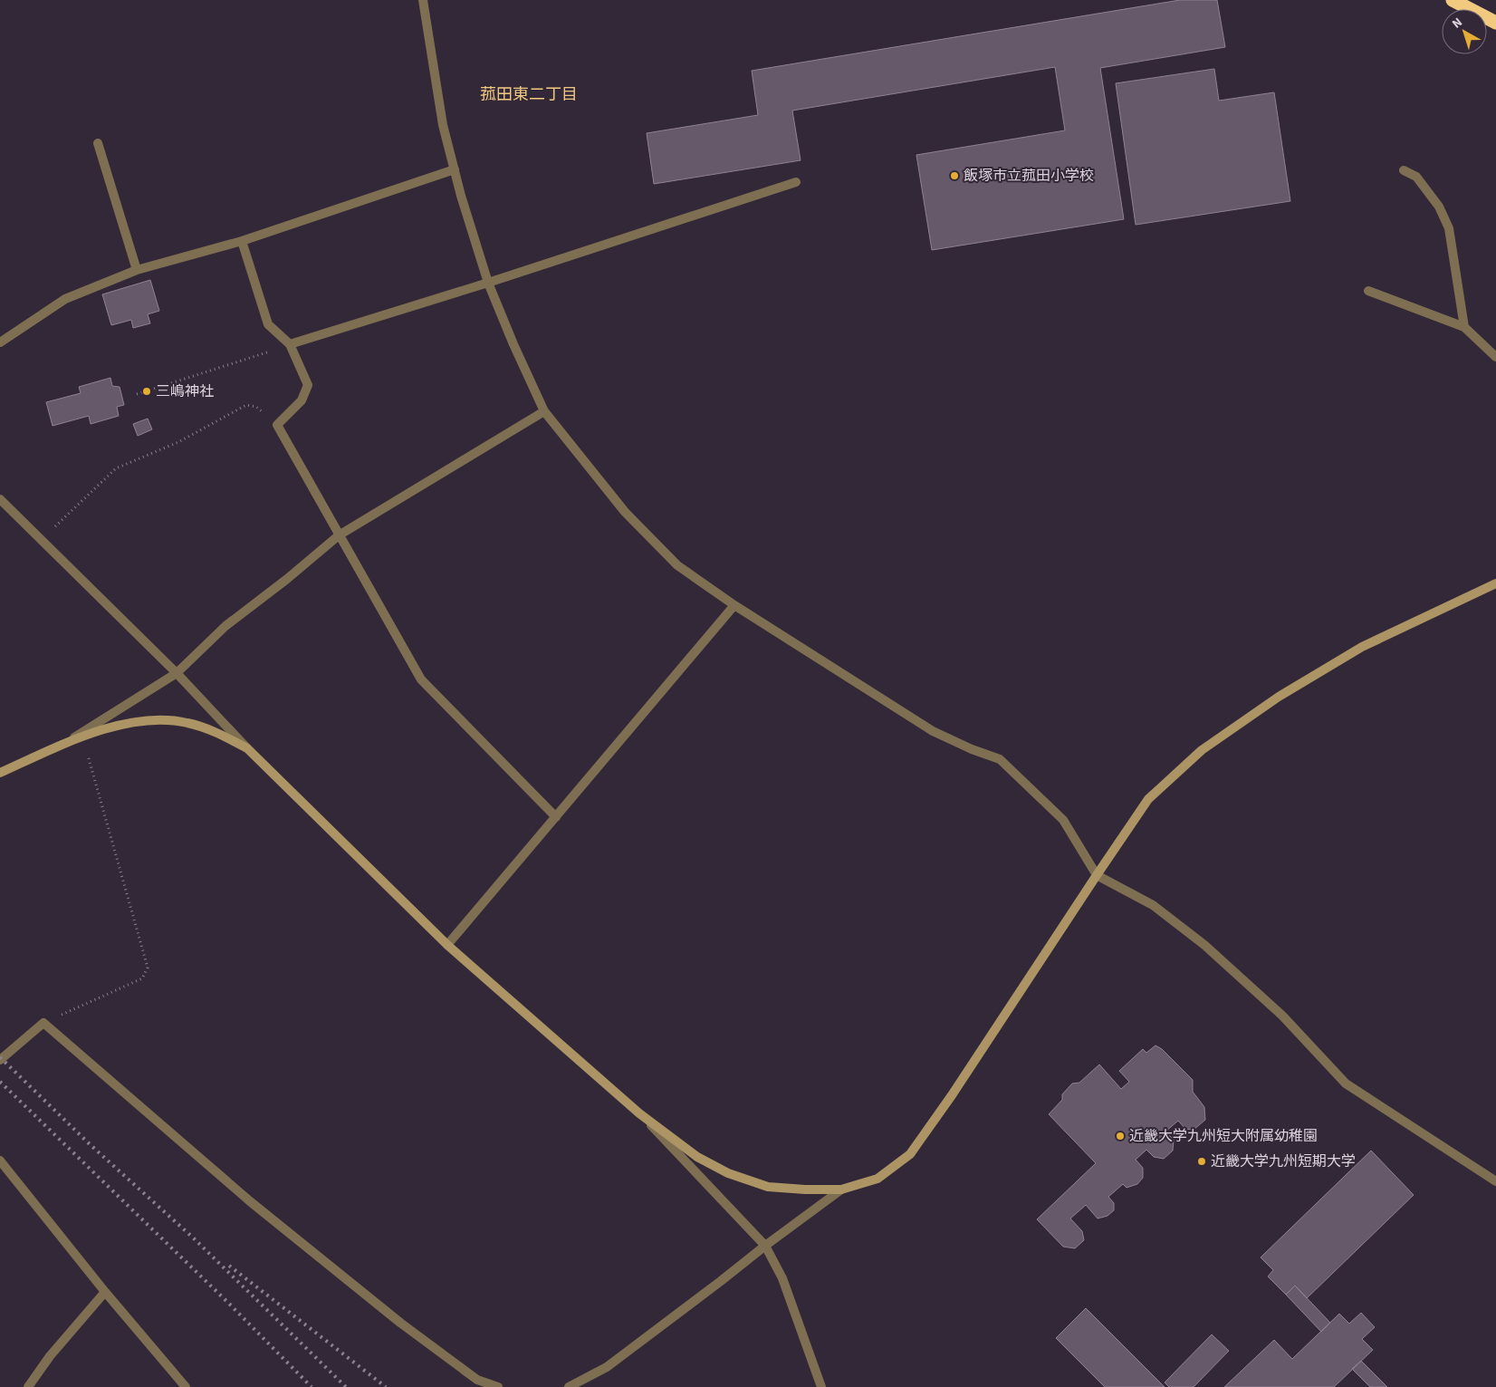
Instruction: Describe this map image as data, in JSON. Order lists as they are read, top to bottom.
{
  "districts": ["菰田東二丁目"],
  "places": [
    "飯塚市立菰田小学校",
    "三嶋神社",
    "近畿大学九州短大附属幼稚園",
    "近畿大学九州短期大学"
  ],
  "north": "top left"
}
